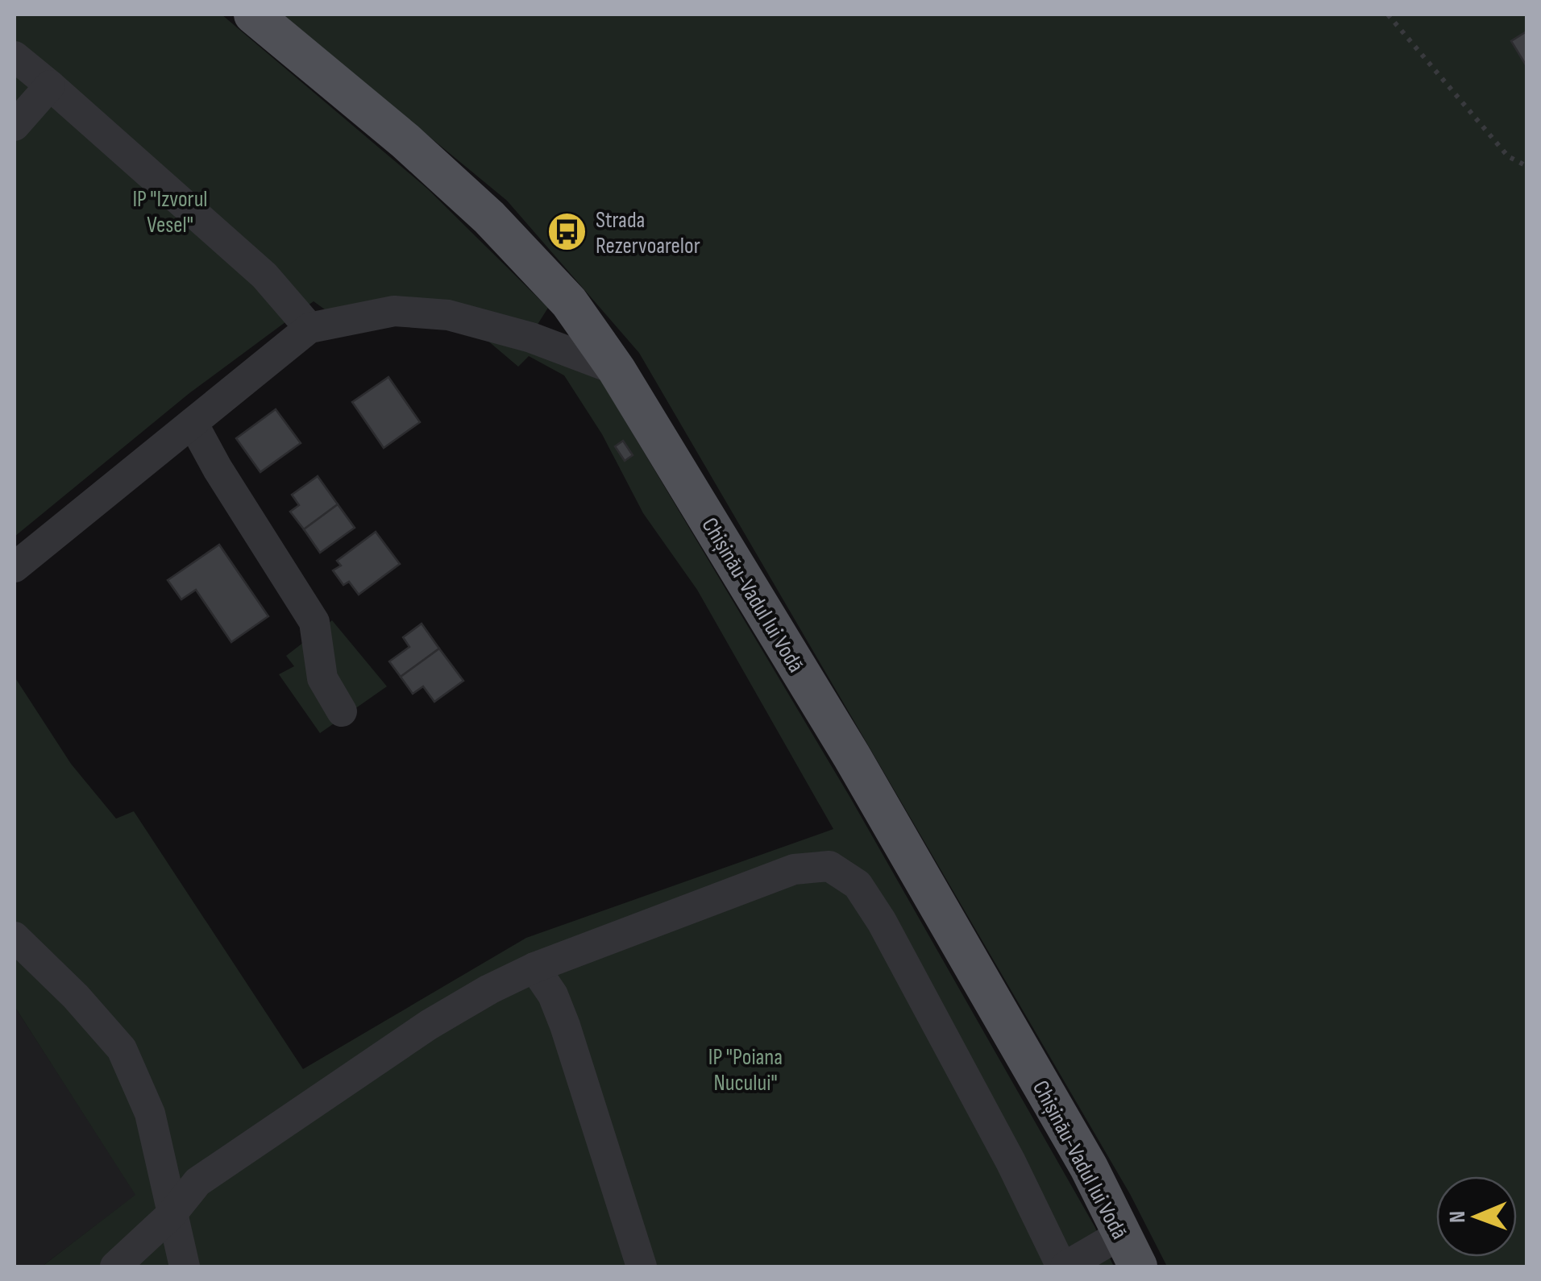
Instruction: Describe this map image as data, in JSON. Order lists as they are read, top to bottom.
{
  "streets": {
    "main road": ["Chișinău-Vadul lui Vodă"]
  },
  "parks": ["IP \"Izvorul Vesel\"", "IP \"Poiana Nucului\""],
  "places": {
    "bus stop": ["Strada Rezervoarelor"]
  },
  "north": "left"
}
